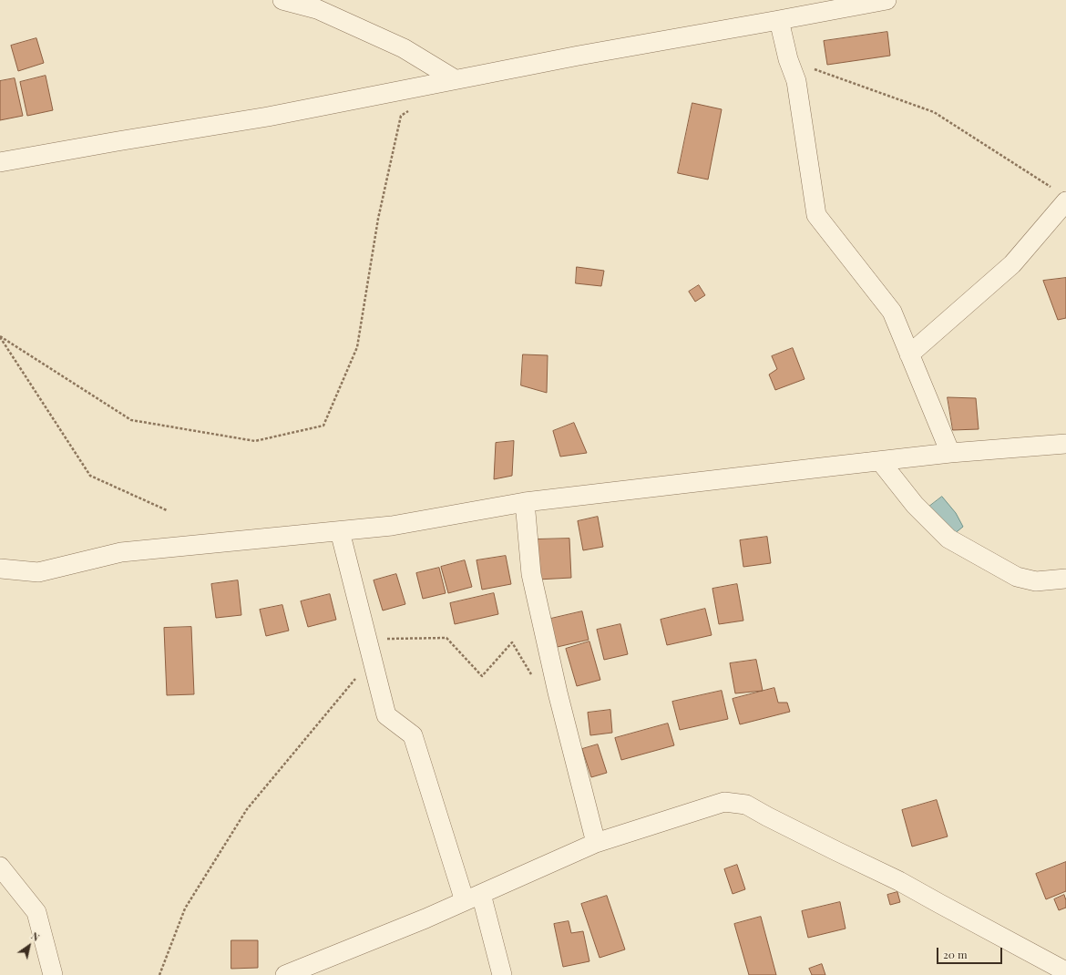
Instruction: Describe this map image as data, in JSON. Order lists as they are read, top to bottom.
{
  "scale_bar": "20 m",
  "north": "top right"
}
